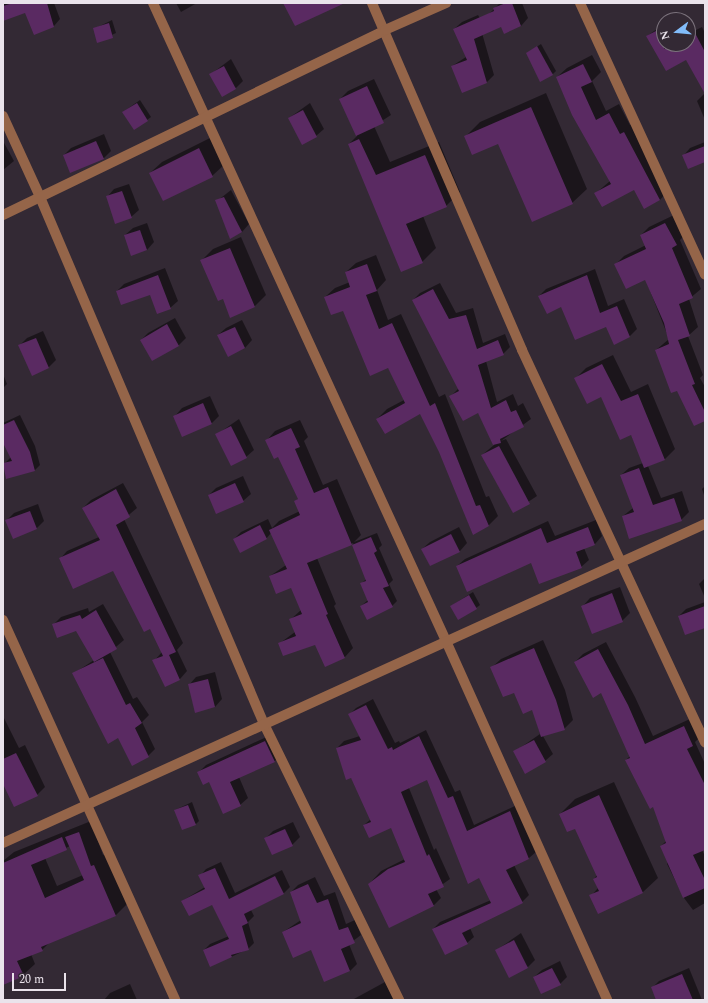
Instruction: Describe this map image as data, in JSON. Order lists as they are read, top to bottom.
{
  "scale_bar": "20 m",
  "north": "left"
}
